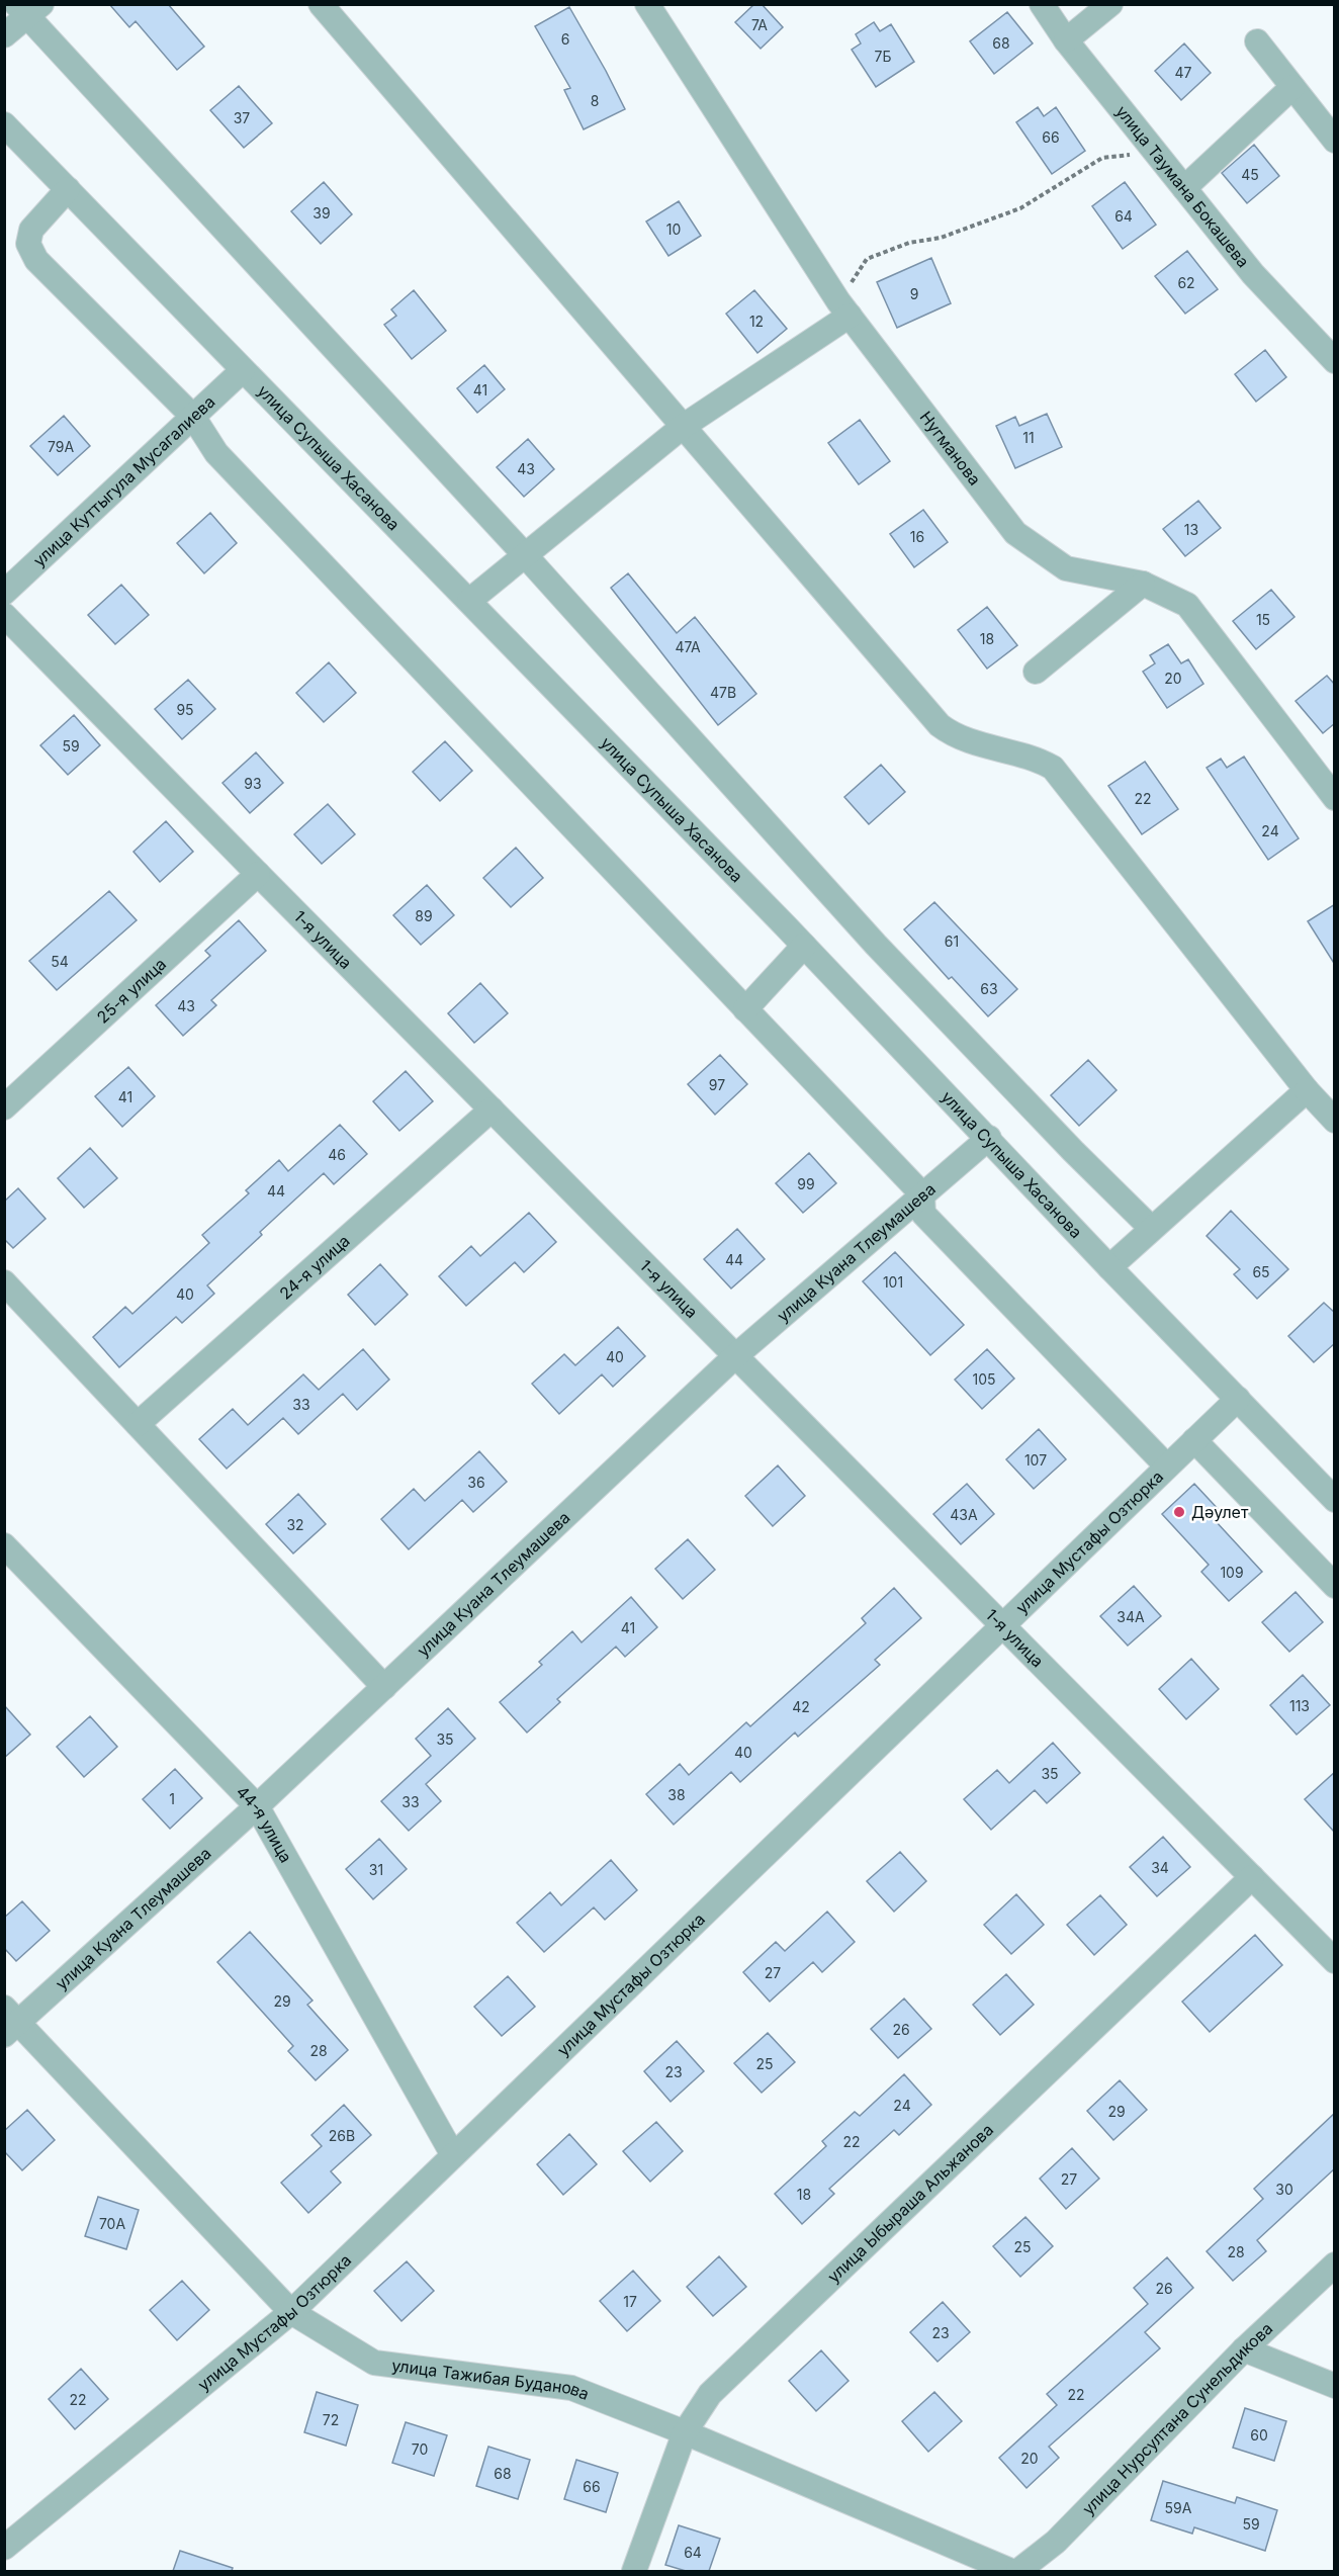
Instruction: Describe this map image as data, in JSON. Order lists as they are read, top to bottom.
{
  "streets": {
    "street": [
      "улица Таумана Бокашева",
      "Нугманова",
      "улица Супыша Хасанова",
      "улица Куттыгула Мусагалиева",
      "1-я улица",
      "25-я улица",
      "улица Куана Тлеумашева",
      "24-я улица",
      "улица Мустафы Озтюрка",
      "44-я улица",
      "улица Ыбыраша Альжанова",
      "улица Тажибая Буданова",
      "улица Нурсултана Сунельдикова"
    ]
  },
  "crossings": [
    ["улица Супыша Хасанова", "улица Куттыгула Мусагалиева"],
    ["улица Супыша Хасанова", "улица Куана Тлеумашева"],
    ["улица Супыша Хасанова", "улица Мустафы Озтюрка"],
    ["1-я улица", "25-я улица"],
    ["1-я улица", "улица Куана Тлеумашева"],
    ["1-я улица", "24-я улица"],
    ["1-я улица", "улица Мустафы Озтюрка"],
    ["1-я улица", "улица Ыбыраша Альжанова"],
    ["улица Куана Тлеумашева", "44-я улица"],
    ["улица Куана Тлеумашева", "улица Тажибая Буданова"],
    ["улица Мустафы Озтюрка", "44-я улица"],
    ["улица Мустафы Озтюрка", "улица Тажибая Буданова"],
    ["улица Ыбыраша Альжанова", "улица Тажибая Буданова"]
  ],
  "places": ["Дәулет"],
  "house_numbers": [
    "7А",
    "6",
    "68",
    "7Б",
    "47",
    "8",
    "37",
    "66",
    "45",
    "39",
    "64",
    "10",
    "62",
    "9",
    "12",
    "41",
    "11",
    "79А",
    "43",
    "13",
    "16",
    "15",
    "18",
    "47А",
    "20",
    "47В",
    "95",
    "59",
    "93",
    "22",
    "24",
    "89",
    "61",
    "54",
    "63",
    "43",
    "97",
    "41",
    "46",
    "99",
    "44",
    "44",
    "65",
    "101",
    "40",
    "40",
    "105",
    "33",
    "107",
    "36",
    "43А",
    "32",
    "109",
    "34А",
    "41",
    "113",
    "42",
    "35",
    "40",
    "35",
    "38",
    "1",
    "33",
    "34",
    "31",
    "27",
    "29",
    "26",
    "28",
    "25",
    "23",
    "24",
    "29",
    "26В",
    "22",
    "27",
    "30",
    "18",
    "70А",
    "25",
    "28",
    "26",
    "17",
    "23",
    "22",
    "22",
    "72",
    "60",
    "70",
    "20",
    "68",
    "66",
    "59А",
    "59",
    "64"
  ]
}
